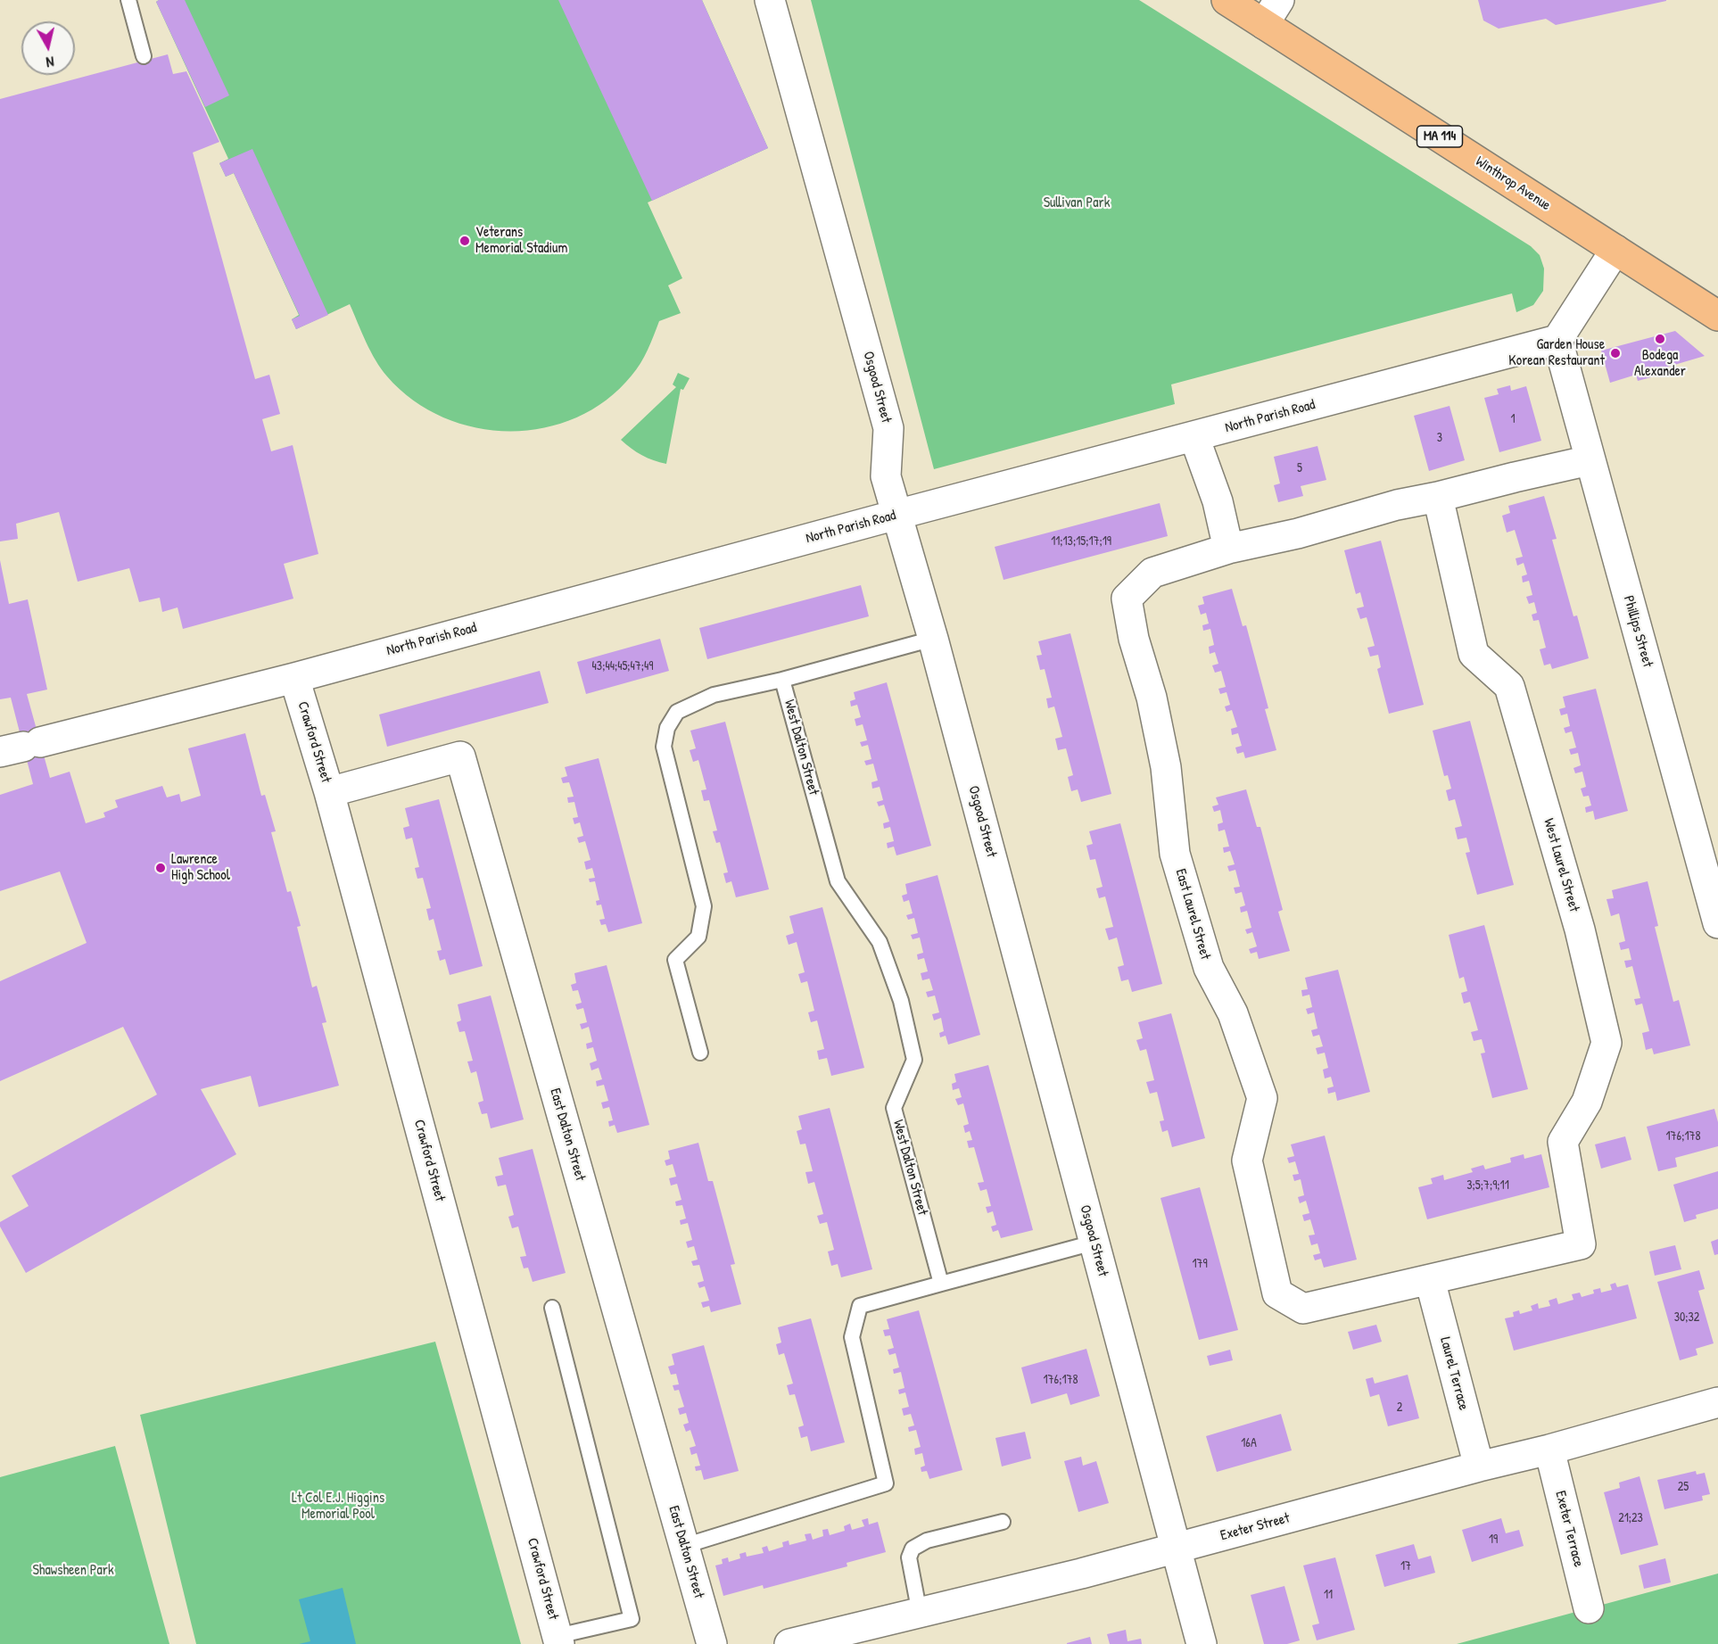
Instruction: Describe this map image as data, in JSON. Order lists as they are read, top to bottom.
{
  "streets": {
    "main road": ["MA 114", "Winthrop Avenue"],
    "street": [
      "Osgood Street",
      "North Parish Road",
      "Phillips Street",
      "Crawford Street",
      "West Laurel Street",
      "East Laurel Street",
      "East Dalton Street",
      "Laurel Terrace",
      "Exeter Street",
      "Exeter Terrace"
    ],
    "lane": ["West Dalton Street"]
  },
  "crossings": [
    ["Osgood Street", "North Parish Road"],
    ["Osgood Street", "West Dalton Street"],
    ["Osgood Street", "Exeter Street"],
    ["North Parish Road", "Phillips Street"],
    ["North Parish Road", "Crawford Street"],
    ["Crawford Street", "East Dalton Street"],
    ["West Laurel Street", "East Laurel Street"],
    ["West Laurel Street", "Laurel Terrace"],
    ["East Laurel Street", "Laurel Terrace"],
    ["Laurel Terrace", "Exeter Street"],
    ["Exeter Street", "Exeter Terrace"]
  ],
  "parks": ["Sullivan Park", "Lt Col E.J. Higgins Memorial Pool", "Shawsheen Park"],
  "places": [
    "Veterans Memorial Stadium",
    "Bodega Alexander",
    "Garden House Korean Restaurant",
    "Lawrence High School"
  ],
  "house_numbers": [
    "1",
    "3",
    "5",
    "11;13;15;17;19",
    "43;44;45;47;49",
    "176;178",
    "3;5;7;9;11",
    "179",
    "30;32",
    "176;178",
    "2",
    "16A",
    "25",
    "21;23",
    "19",
    "17",
    "11"
  ],
  "north": "bottom"
}
